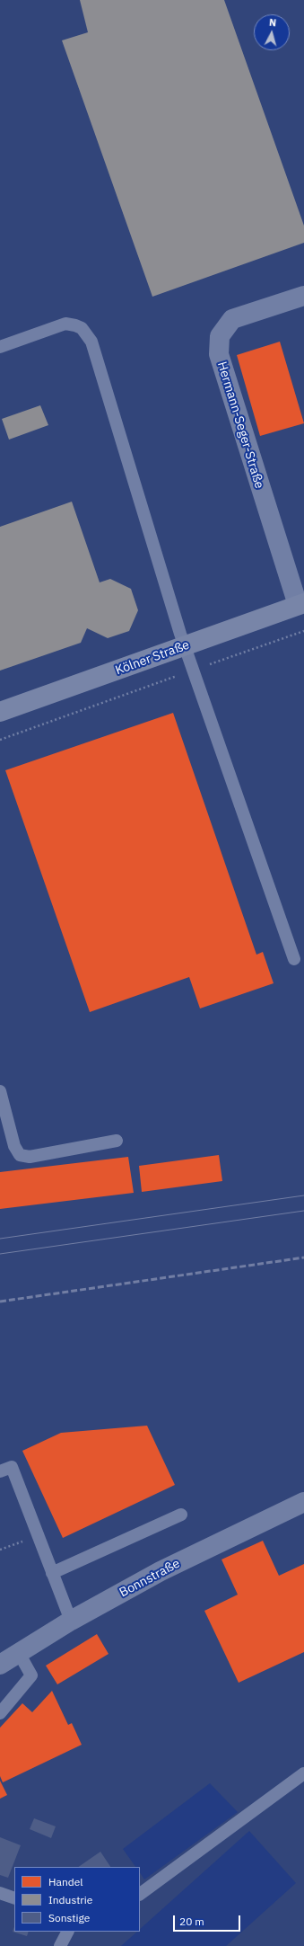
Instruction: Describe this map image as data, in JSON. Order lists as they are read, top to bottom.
{
  "streets": {
    "main road": ["Kölner Straße"],
    "street": ["Hermann-Seger-Straße", "Bonnstraße"]
  },
  "crossings": [
    ["Hermann-Seger-Straße", "Kölner Straße"]
  ],
  "legend": ["Handel", "Industrie", "Sonstige"],
  "scale_bar": "20 m",
  "north": "top"
}
